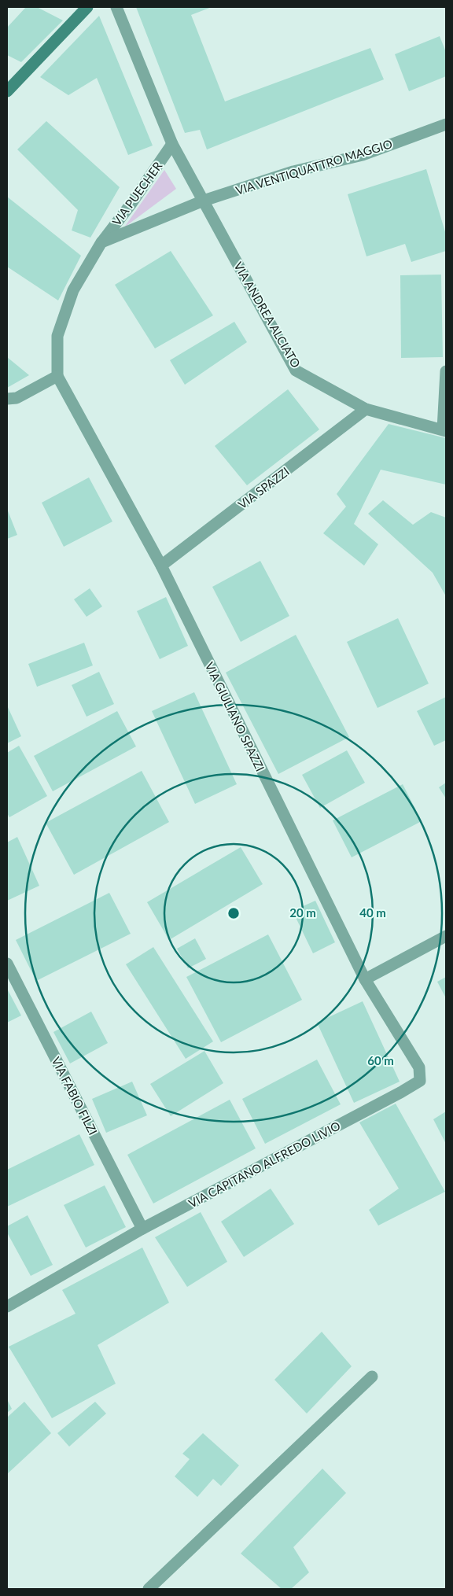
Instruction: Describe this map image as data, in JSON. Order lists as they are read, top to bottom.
{
  "streets": {
    "street": [
      "VIA VENTIQUATTRO MAGGIO",
      "VIA PUECHER",
      "VIA ANDREA ALCIATO",
      "VIA SPAZZI",
      "VIA GIULIANO SPAZZI",
      "VIA FABIO FILZI",
      "VIA CAPITANO ALFREDO LIVIO"
    ]
  },
  "crossings": [
    ["VIA VENTIQUATTRO MAGGIO", "VIA PUECHER"],
    ["VIA VENTIQUATTRO MAGGIO", "VIA ANDREA ALCIATO"],
    ["VIA PUECHER", "VIA ANDREA ALCIATO"],
    ["VIA PUECHER", "VIA GIULIANO SPAZZI"],
    ["VIA ANDREA ALCIATO", "VIA SPAZZI"],
    ["VIA SPAZZI", "VIA GIULIANO SPAZZI"],
    ["VIA GIULIANO SPAZZI", "VIA CAPITANO ALFREDO LIVIO"],
    ["VIA FABIO FILZI", "VIA CAPITANO ALFREDO LIVIO"]
  ],
  "rings": ["20 m", "40 m", "60 m"]
}
